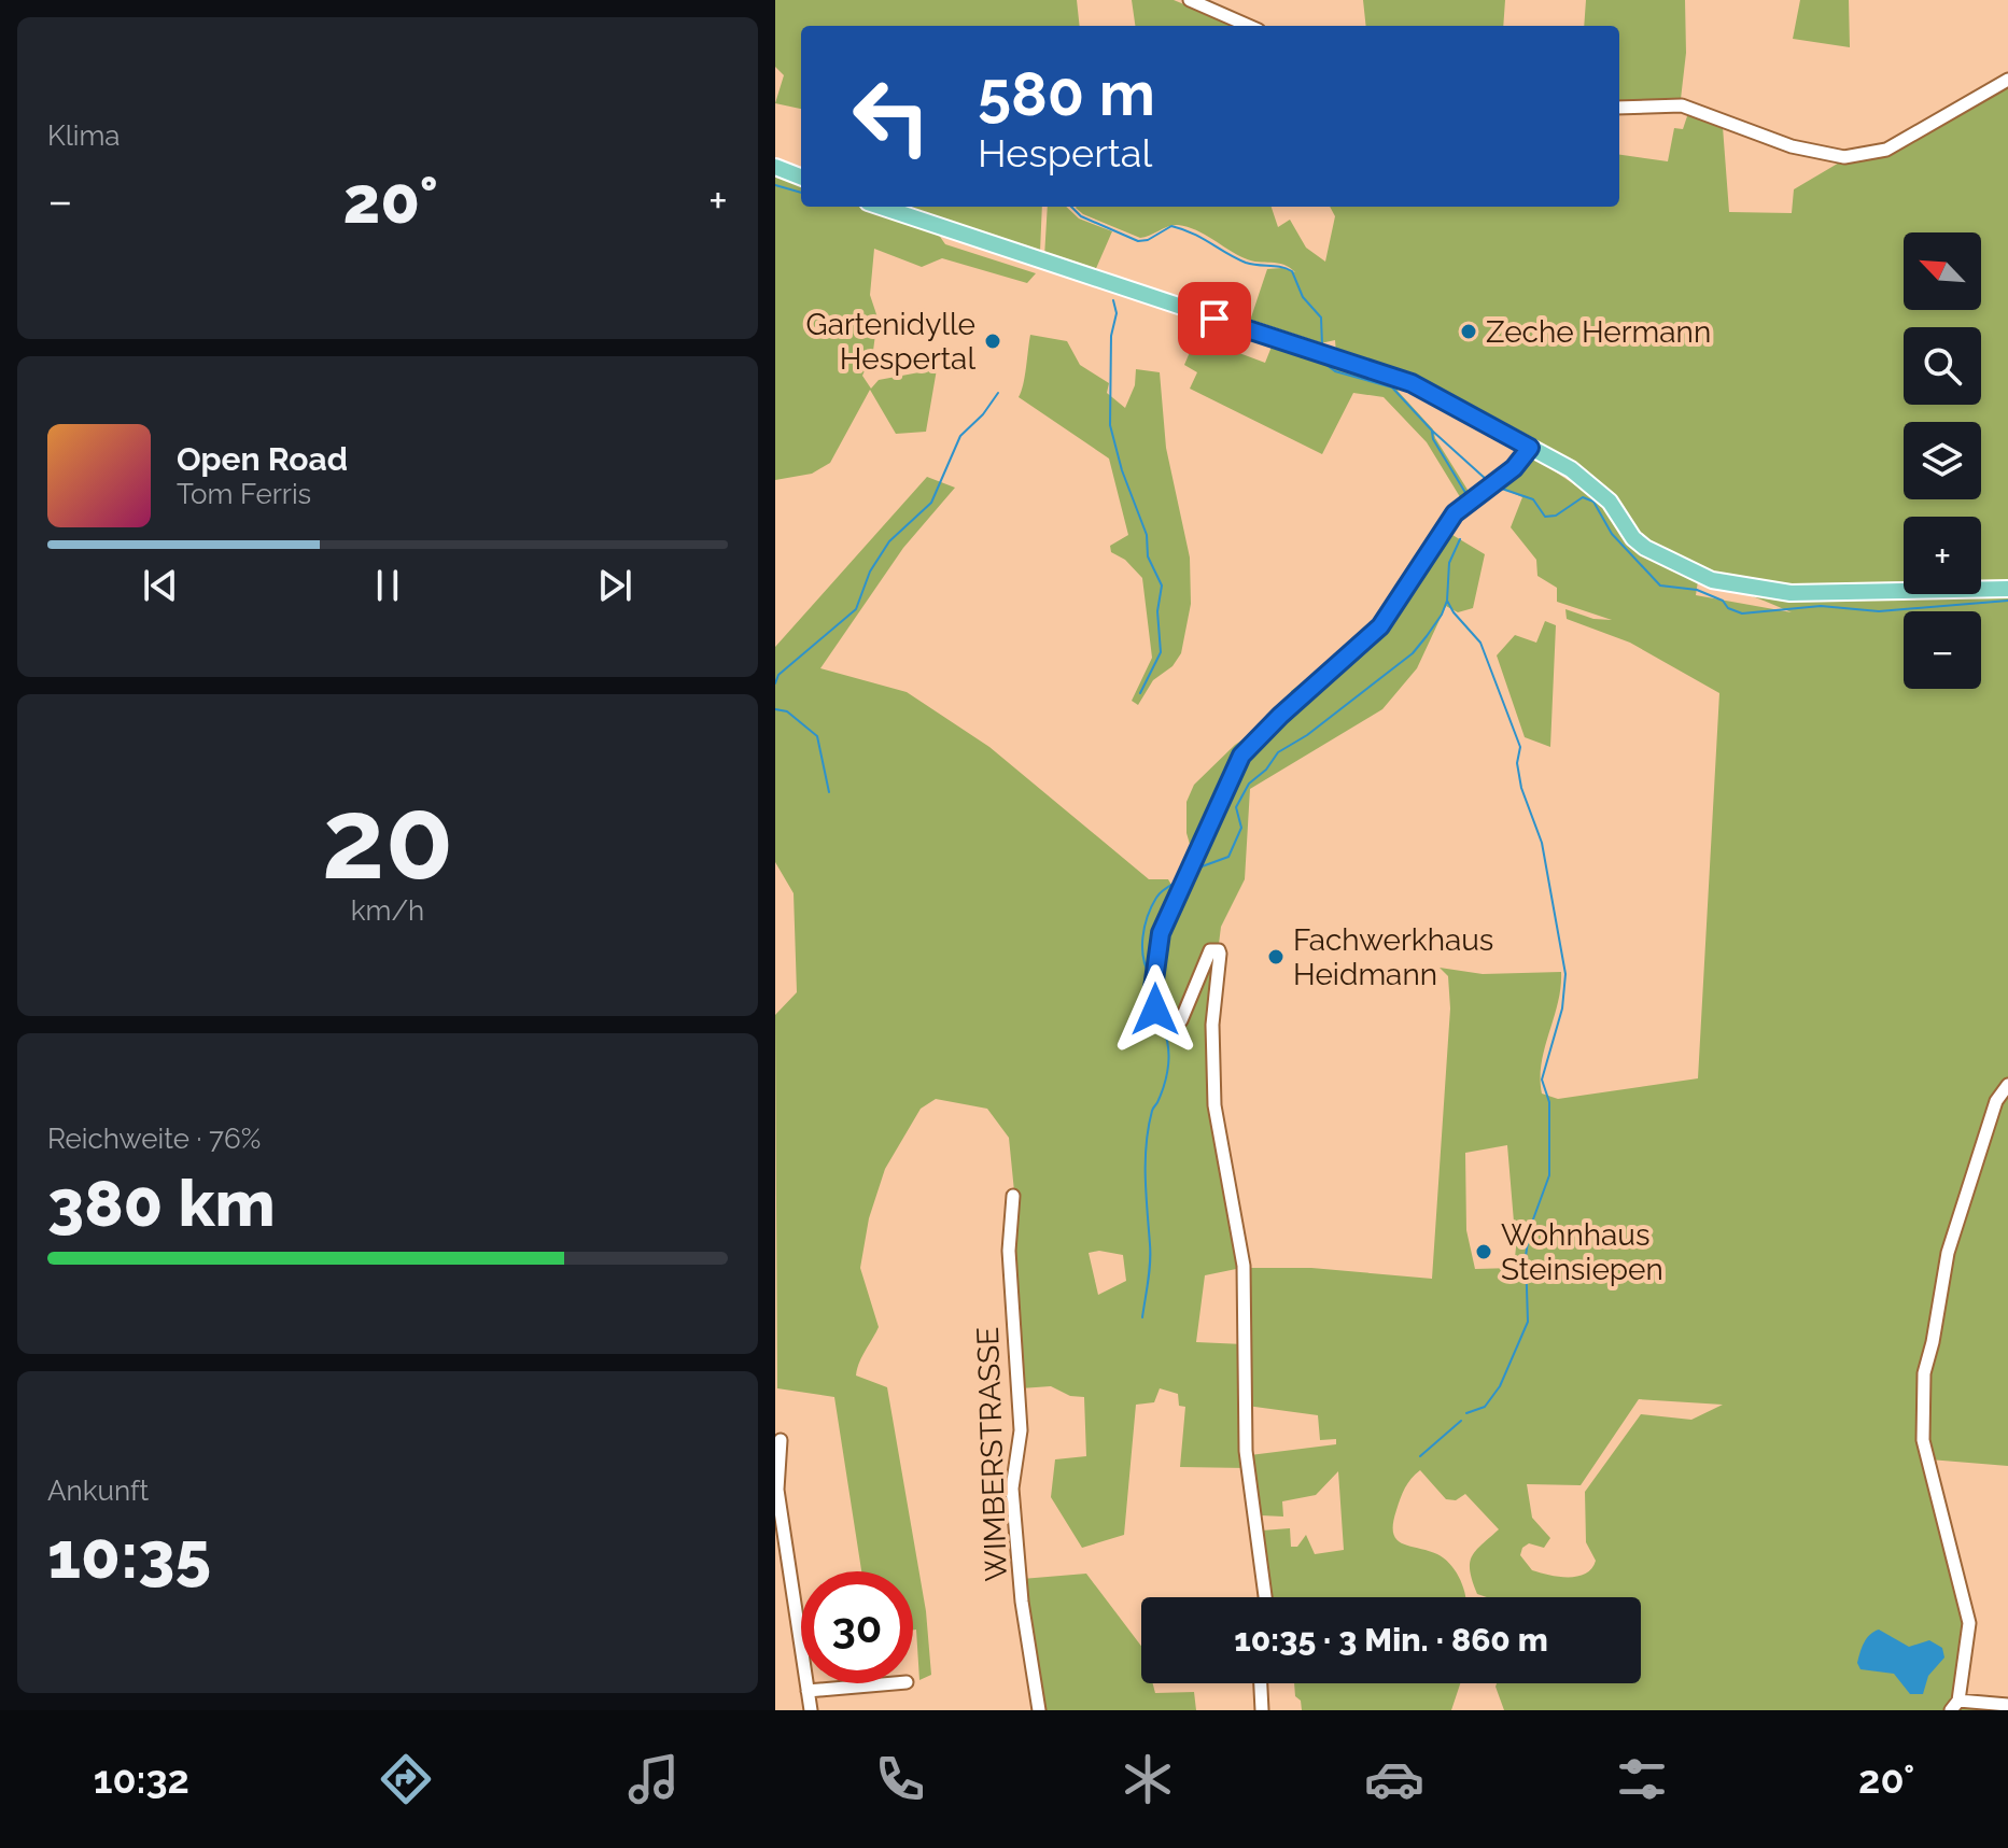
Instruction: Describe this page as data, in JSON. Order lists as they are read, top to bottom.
{
  "streets": {
    "street": ["WIMBERSTRASSE"]
  },
  "places": [
    "Zeche Hermann",
    "Gartenidylle Hespertal",
    "Fachwerkhaus Heidmann",
    "Wohnhaus Steinsiepen"
  ],
  "north": "top left",
  "page": {
    "tile": [
      "Klima",
      ["20", "km/h"],
      ["Reichweite · 76%", "380 km"],
      ["Ankunft", "10:35"]
    ],
    "turn": ["580 m", "Hespertal"],
    "heat": ["−", "20°", "+"],
    "map_buttons": ["+", "−"],
    "song": ["Open Road", "Tom Ferris"],
    "limit": "30",
    "trip": "10:35 · 3 Min. · 860 m",
    "tabs": ["10:32", "20°"]
  }
}
